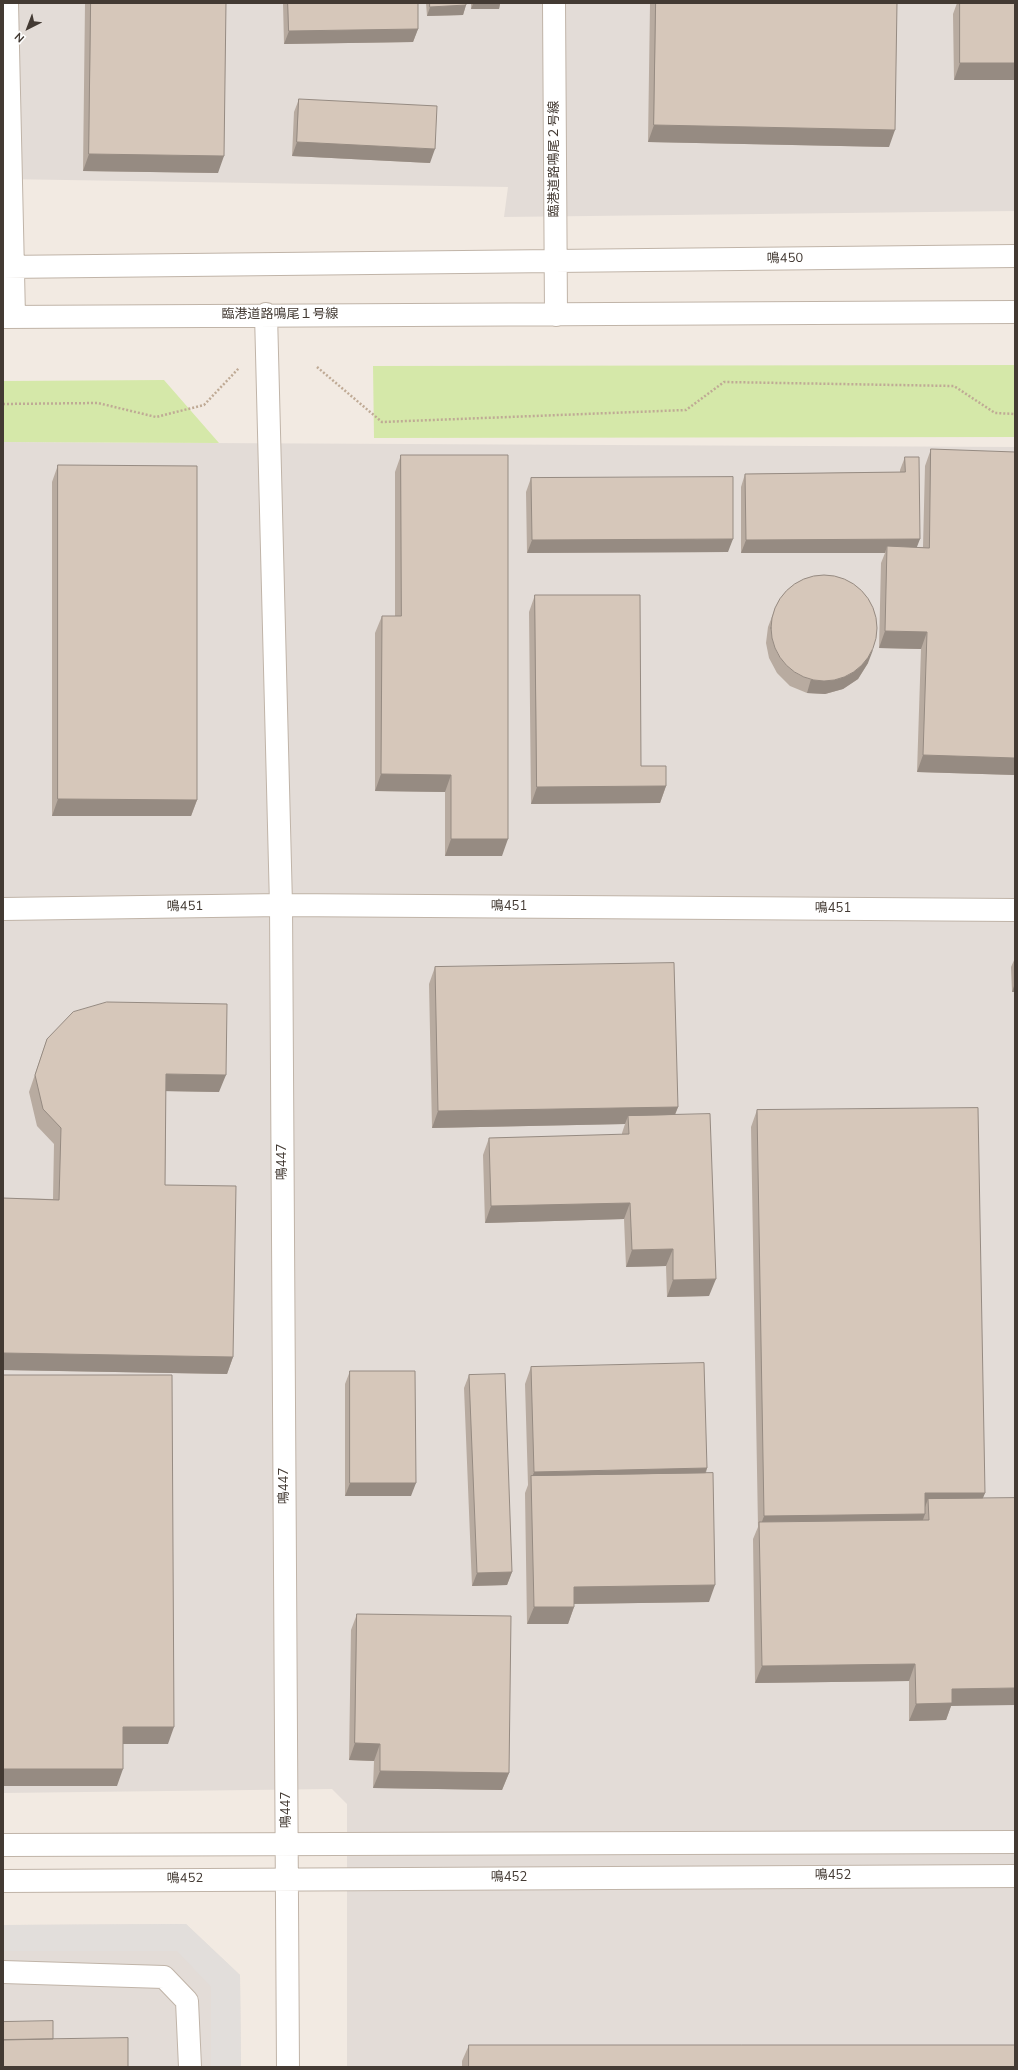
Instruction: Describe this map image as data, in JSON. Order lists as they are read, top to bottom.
{
  "streets": {
    "street": [
      "臨港道路鳴尾２号線",
      "鳴450",
      "臨港道路鳴尾１号線",
      "鳴451",
      "鳴447",
      "鳴452"
    ]
  },
  "crossings": [
    ["臨港道路鳴尾２号線", "鳴450"],
    ["臨港道路鳴尾２号線", "臨港道路鳴尾１号線"],
    ["臨港道路鳴尾１号線", "鳴447"],
    ["鳴451", "鳴447"],
    ["鳴447", "鳴452"]
  ],
  "north": "bottom left"
}
